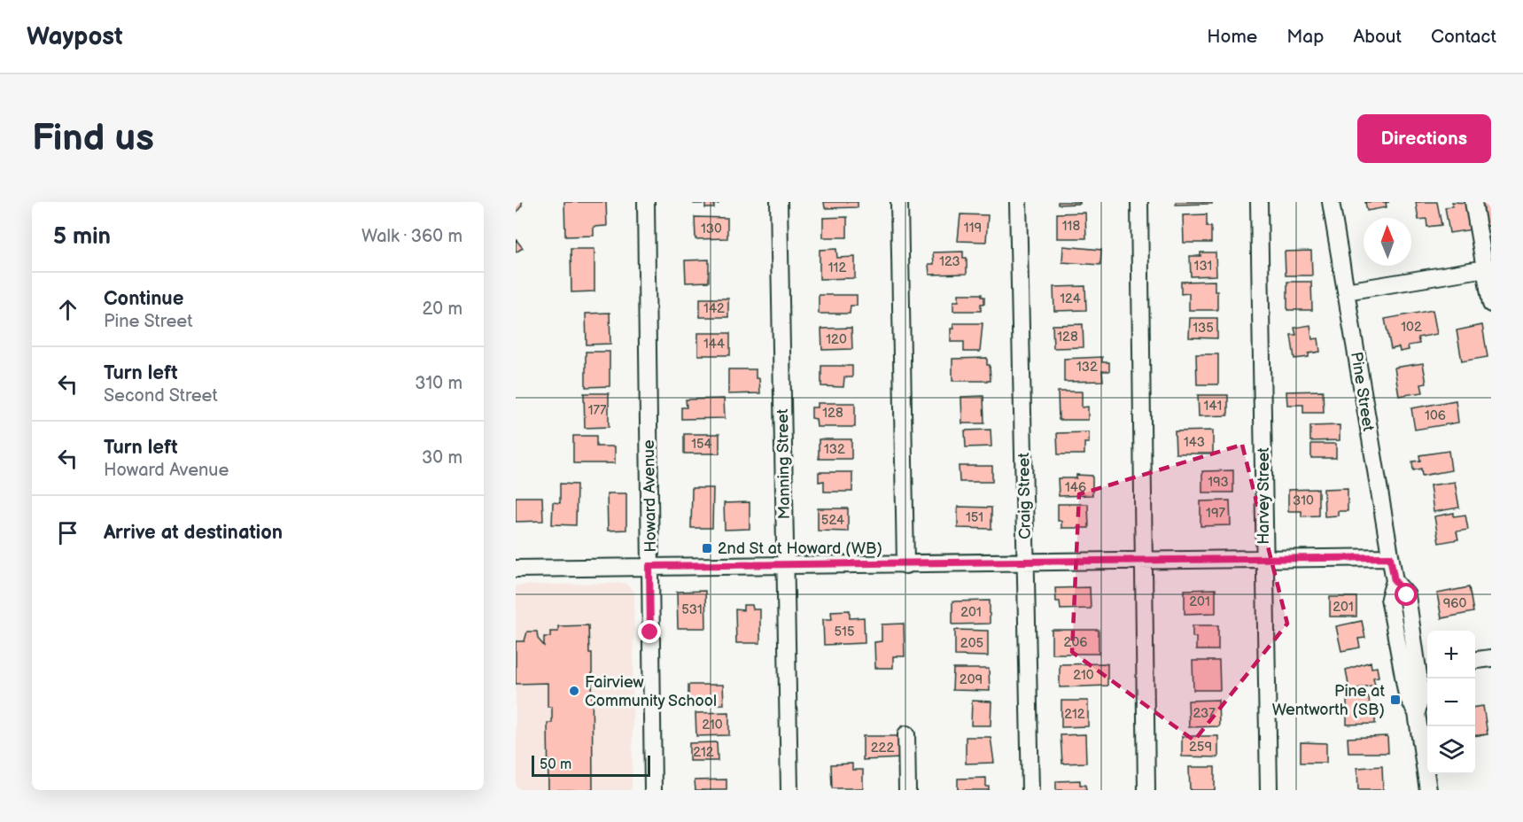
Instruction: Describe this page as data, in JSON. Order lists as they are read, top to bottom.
{
  "streets": {
    "street": [
      "Pine Street",
      "Manning Street",
      "Howard Avenue",
      "Craig Street",
      "Harvey Street"
    ]
  },
  "places": {
    "transit": ["2nd St at Howard (WB)", "Pine at Wentworth (SB)"],
    "other": ["Fairview Community School"]
  },
  "house_numbers": [
    "118",
    "119",
    "130",
    "123",
    "131",
    "112",
    "124",
    "142",
    "102",
    "135",
    "128",
    "120",
    "144",
    "132",
    "141",
    "177",
    "128",
    "106",
    "143",
    "154",
    "132",
    "193",
    "146",
    "310",
    "197",
    "151",
    "524",
    "201",
    "960",
    "201",
    "531",
    "201",
    "515",
    "206",
    "205",
    "210",
    "209",
    "237",
    "212",
    "210",
    "259",
    "222",
    "212"
  ],
  "scale_bar": "50 m",
  "north": "top",
  "page": {
    "header": "Waypost",
    "nav": [
      "Home",
      "Map",
      "About",
      "Contact"
    ],
    "buttons": "Directions",
    "title": "Find us",
    "heading": ["5 min", "Walk · 360 m"],
    "list": [
      ["Continue", "Pine Street", "20 m"],
      ["Turn left", "Second Street", "310 m"],
      ["Turn left", "Howard Avenue", "30 m"],
      "Arrive at destination"
    ],
    "map_buttons": ["+", "−"],
    "scale": "50 m"
  }
}
